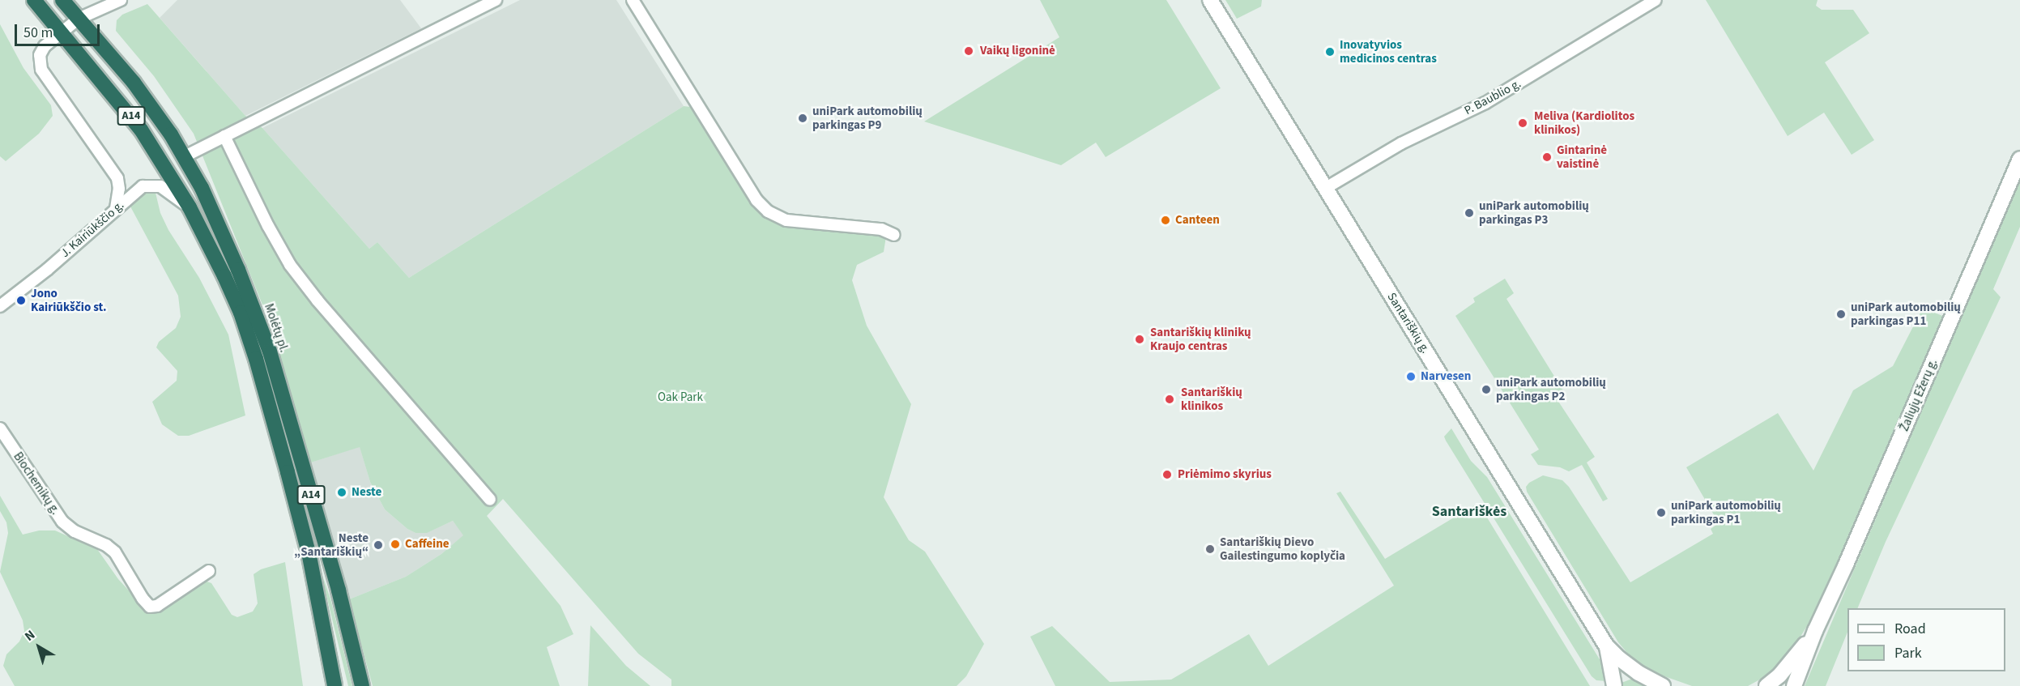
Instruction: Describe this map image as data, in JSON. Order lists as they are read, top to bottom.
{
  "streets": {
    "highway": ["A14", "Molėtų pl."],
    "main road": ["Santariškių g.", "Žaliųjų Ežerų g."],
    "street": ["P. Baublio g.", "J. Kairiūkščio g.", "Biochemikų g."]
  },
  "crossings": [
    ["P. Baublio g.", "Santariškių g."],
    ["A14", "J. Kairiūkščio g."]
  ],
  "districts": ["Santariškės"],
  "parks": ["Oak Park"],
  "places": [
    "Vaikų ligoninė",
    "Inovatyvios medicinos centras",
    "uniPark automobilių parkingas P9",
    "Meliva (Kardiolitos klinikos)",
    "Gintarinė vaistinė",
    "uniPark automobilių parkingas P3",
    "Canteen",
    "Jono Kairiūkščio st.",
    "uniPark automobilių parkingas P11",
    "Santariškių klinikų Kraujo centras",
    "Narvesen",
    "uniPark automobilių parkingas P2",
    "Santariškių klinikos",
    "Priėmimo skyrius",
    "Neste",
    "uniPark automobilių parkingas P1",
    "Caffeine",
    "Neste „Santariškių“",
    "Santariškių Dievo Gailestingumo koplyčia"
  ],
  "legend": ["Road", "Park"],
  "scale_bar": "50 m",
  "north": "top left"
}
